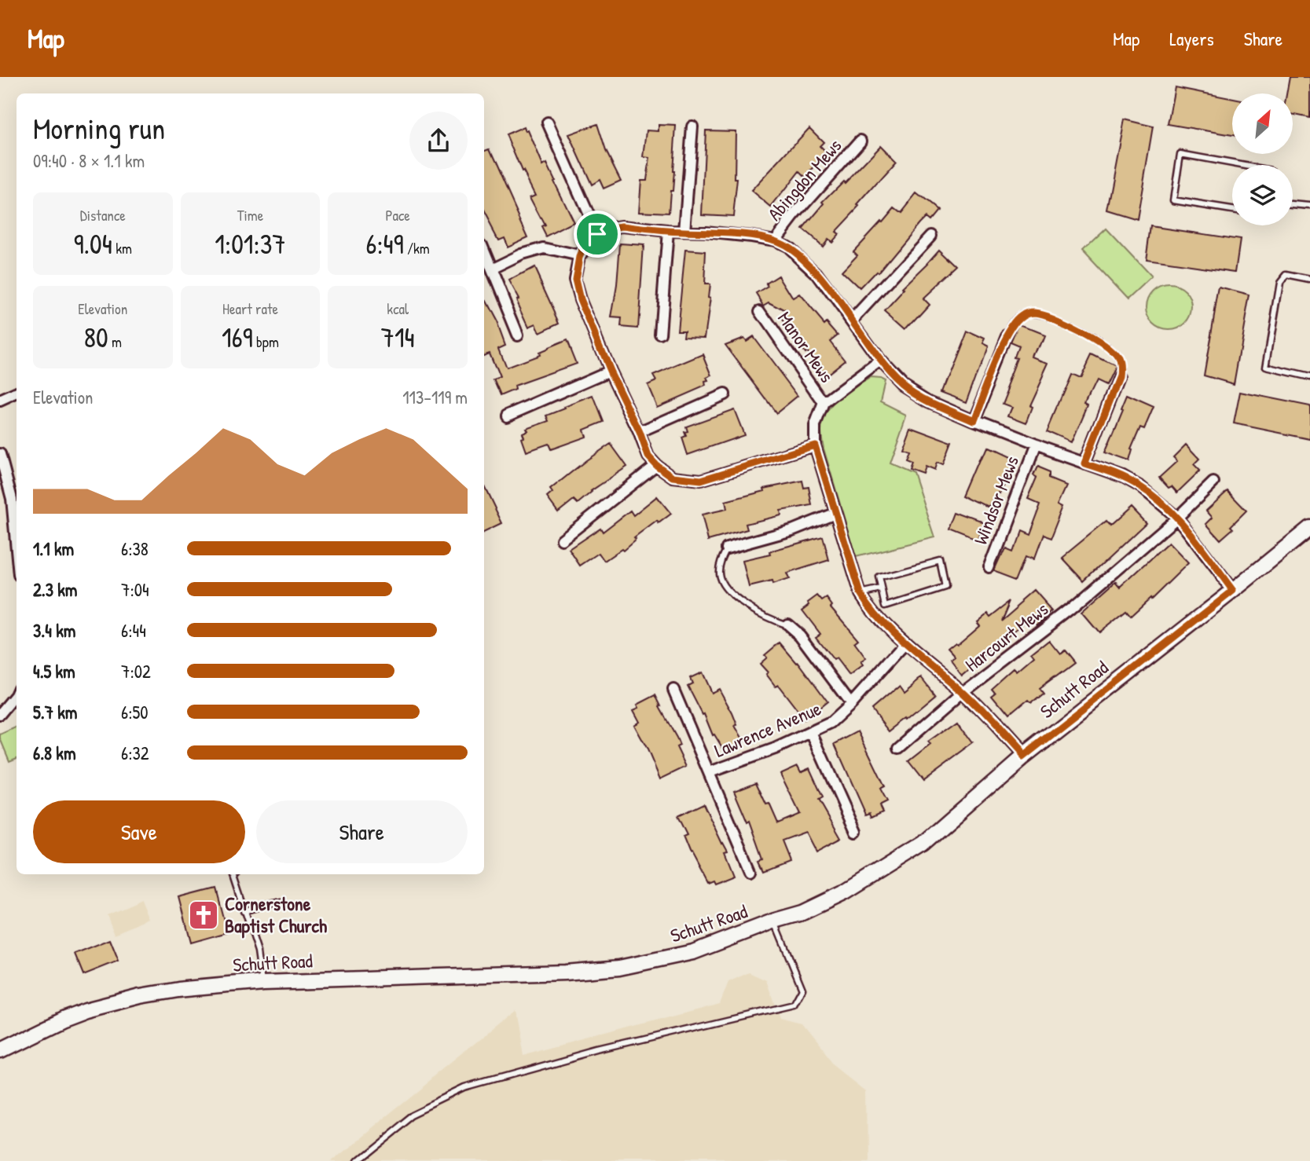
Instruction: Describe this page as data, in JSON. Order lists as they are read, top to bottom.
{
  "streets": {
    "street": [
      "Abingdon Mews",
      "Manor Mews",
      "Windsor Mews",
      "Harcourt Mews",
      "Schutt Road",
      "Lawrence Avenue"
    ]
  },
  "places": {
    "church": ["Cornerstone Baptist Church"]
  },
  "north": "top right",
  "page": {
    "header": "Map",
    "nav": ["Map", "Layers", "Share"],
    "heading": ["Morning run", "09:40 · 8 × 1.1 km"],
    "stats": [
      ["Distance", "9.04 km"],
      ["Time", "1:01:37"],
      ["Pace", "6:49 /km"],
      ["Elevation", "80 m"],
      ["Heart rate", "169 bpm"],
      ["kcal", "714"]
    ],
    "chart": ["Elevation", "113–119 m"],
    "list": [
      {
        "name": "1.1 km",
        "note": "6:38"
      },
      {
        "name": "2.3 km",
        "note": "7:04"
      },
      {
        "name": "3.4 km",
        "note": "6:44"
      },
      {
        "name": "4.5 km",
        "note": "7:02"
      },
      {
        "name": "5.7 km",
        "note": "6:50"
      },
      {
        "name": "6.8 km",
        "note": "6:32"
      }
    ],
    "buttons": ["Save", "Share"]
  }
}
